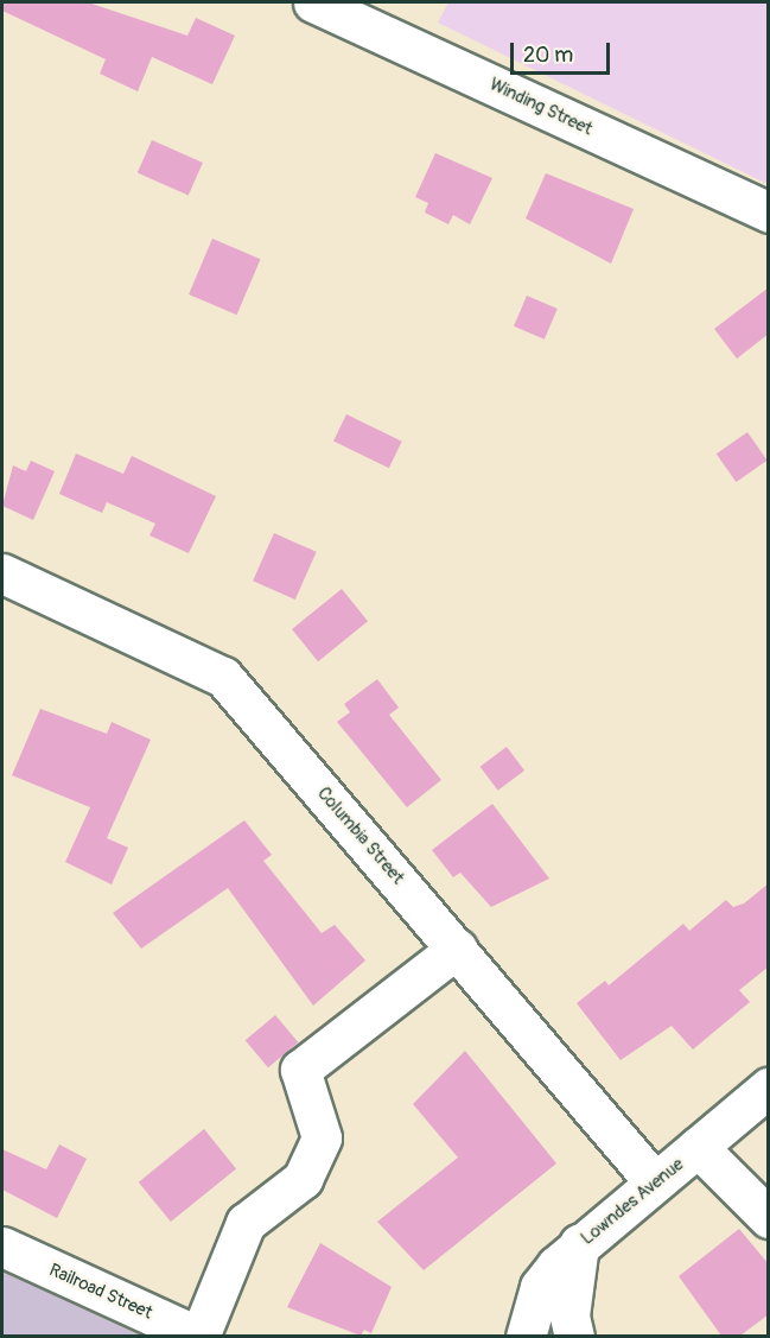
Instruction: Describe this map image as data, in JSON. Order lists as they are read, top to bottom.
{
  "streets": {
    "street": [
      "Winding Street",
      "Columbia Street",
      "Lowndes Avenue",
      "Railroad Street"
    ]
  },
  "crossings": [
    ["Columbia Street", "Lowndes Avenue"]
  ],
  "scale_bar": "20 m"
}
